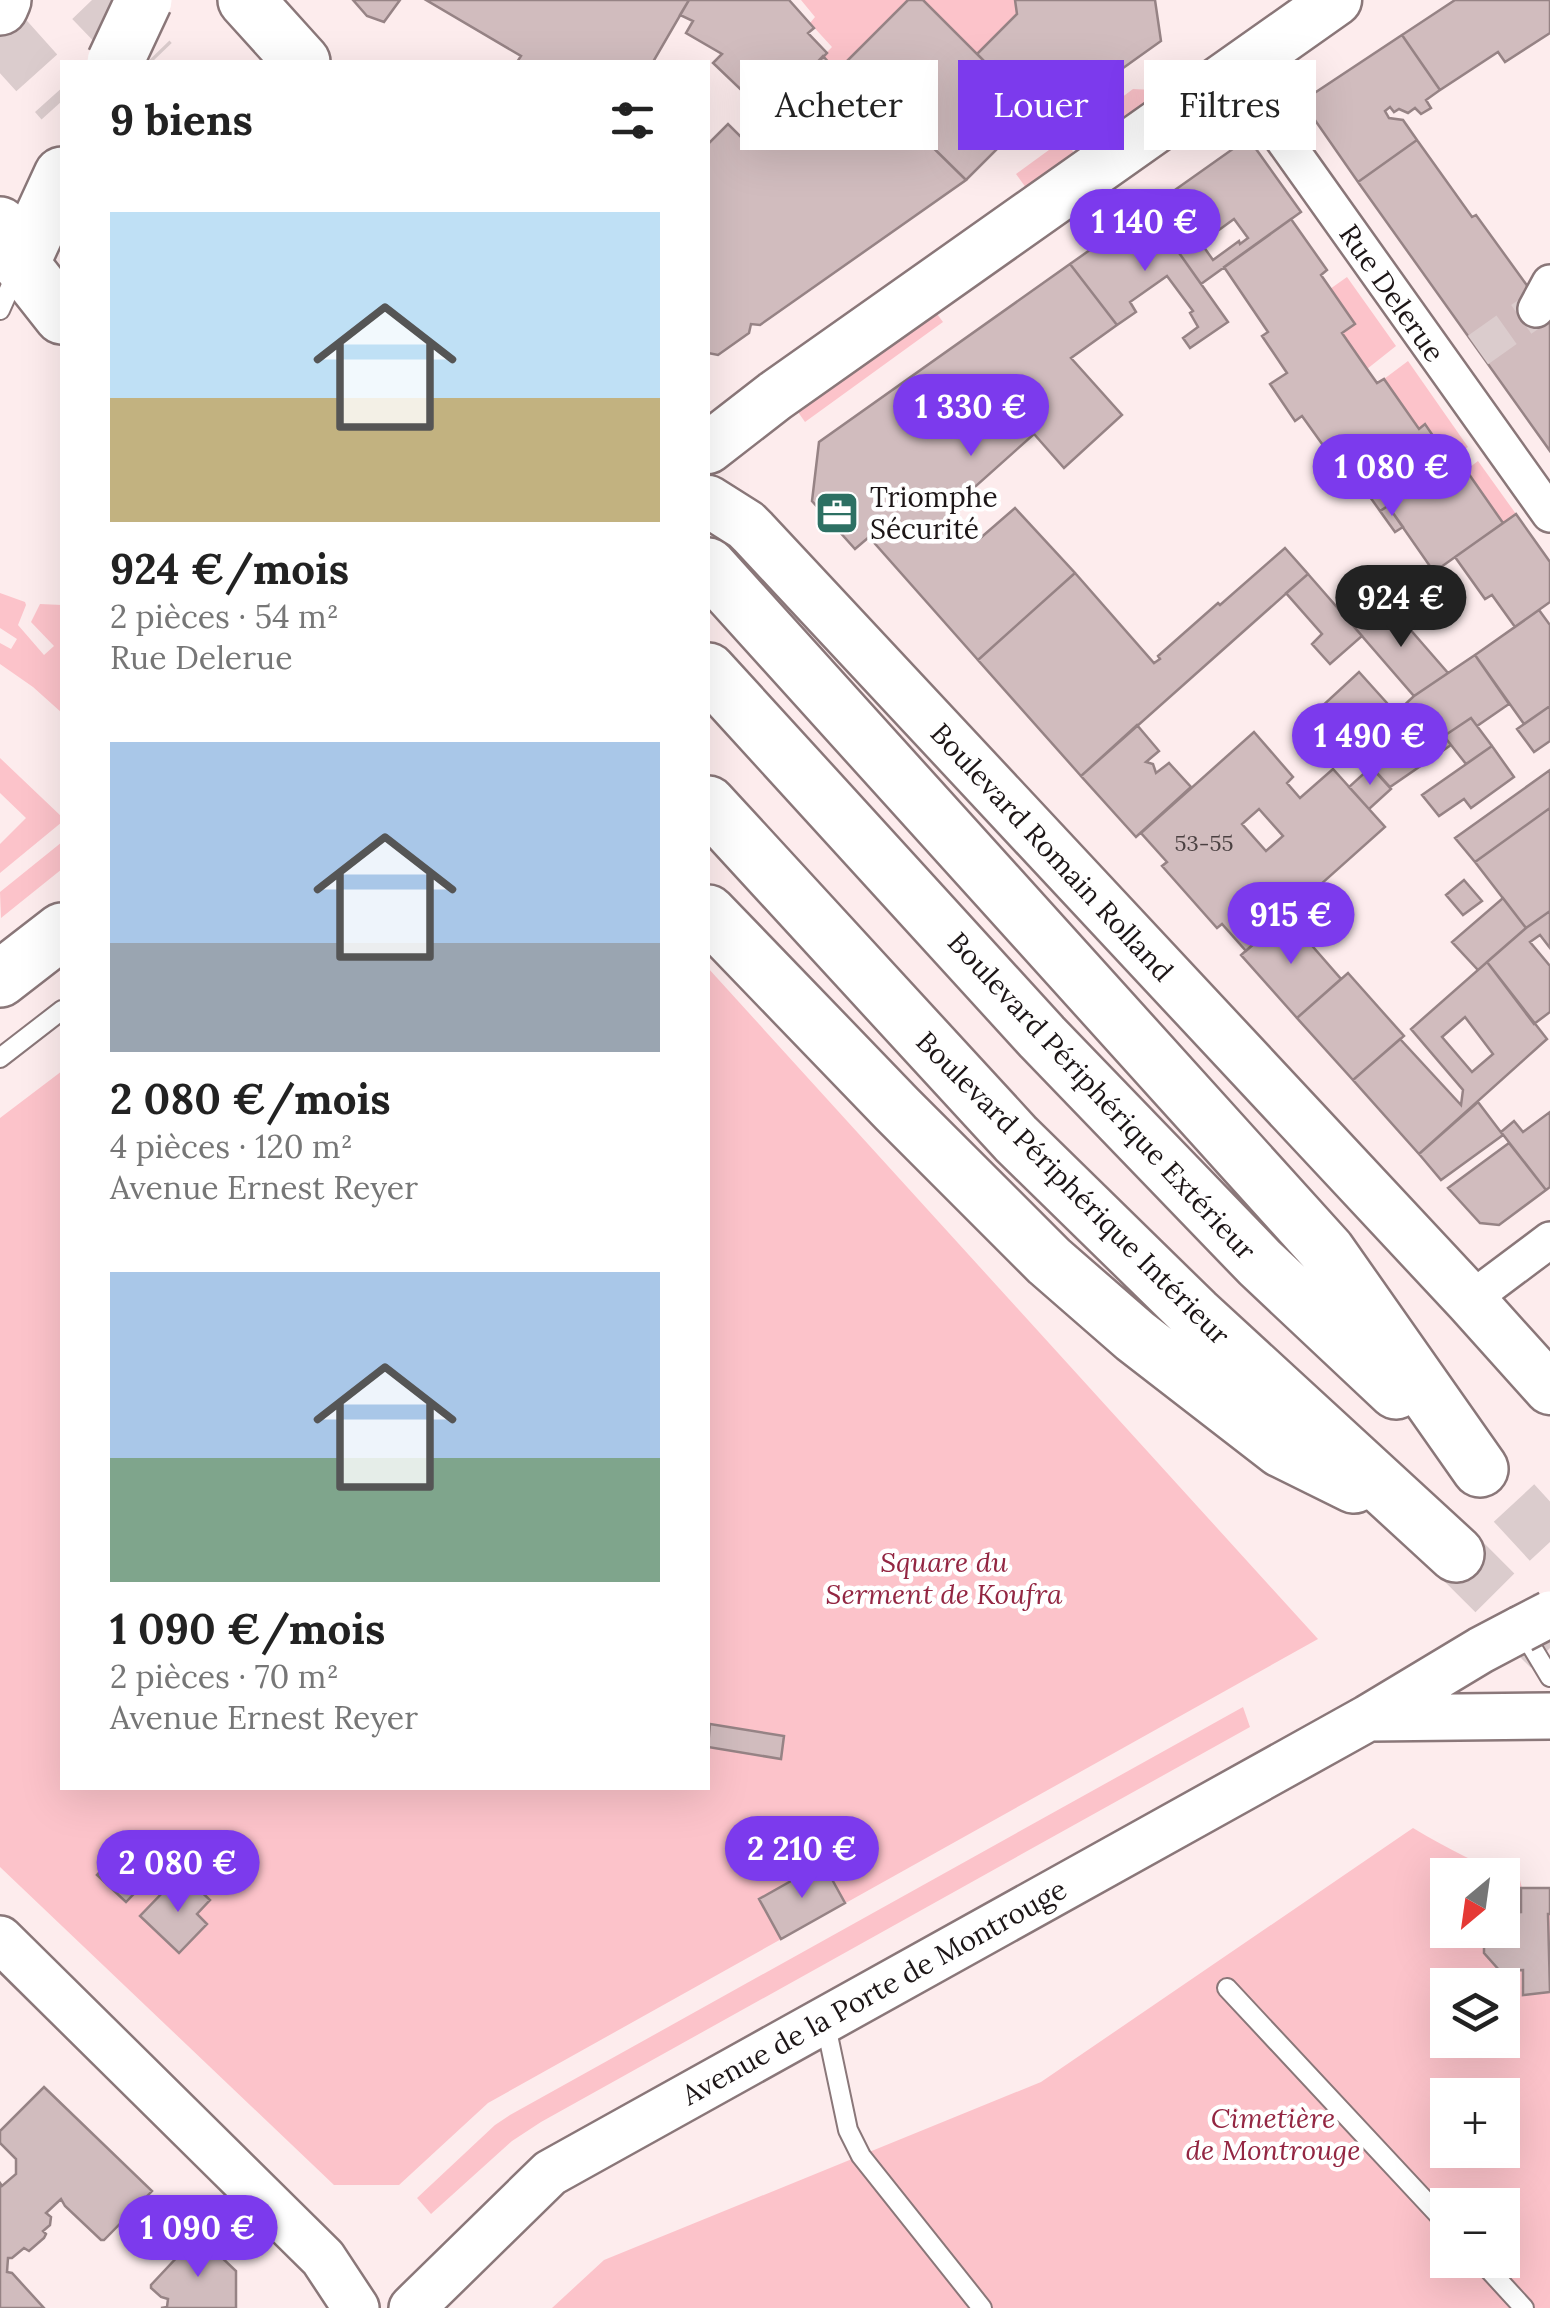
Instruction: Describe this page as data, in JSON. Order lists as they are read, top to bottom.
{
  "streets": {
    "main road": ["Boulevard Romain Rolland", "Boulevard Périphérique Extérieur", "Boulevard Périphérique Intérieur"],
    "street": ["Rue Delerue", "Avenue de la Porte de Montrouge"]
  },
  "parks": ["Square du Serment de Koufra", "Cimetière de Montrouge"],
  "places": {
    "office": ["Triomphe Sécurité"]
  },
  "house_numbers": ["53-55"],
  "north": "bottom left",
  "page": {
    "chip": ["Acheter", "Louer", "Filtres"],
    "heading": "9 biens",
    "list": [
      {
        "name": "924 €/mois",
        "note": "2 pièces · 54 m² · Rue Delerue"
      },
      {
        "name": "2 080 €/mois",
        "note": "4 pièces · 120 m² · Avenue Ernest Reyer"
      },
      {
        "name": "1 090 €/mois",
        "note": "2 pièces · 70 m² · Avenue Ernest Reyer"
      }
    ],
    "price": [
      "1 140 €",
      "1 330 €",
      "1 080 €",
      "924 €",
      "1 490 €",
      "915 €",
      "2 210 €",
      "2 080 €",
      "1 090 €"
    ],
    "map_buttons": ["+", "−"]
  }
}
